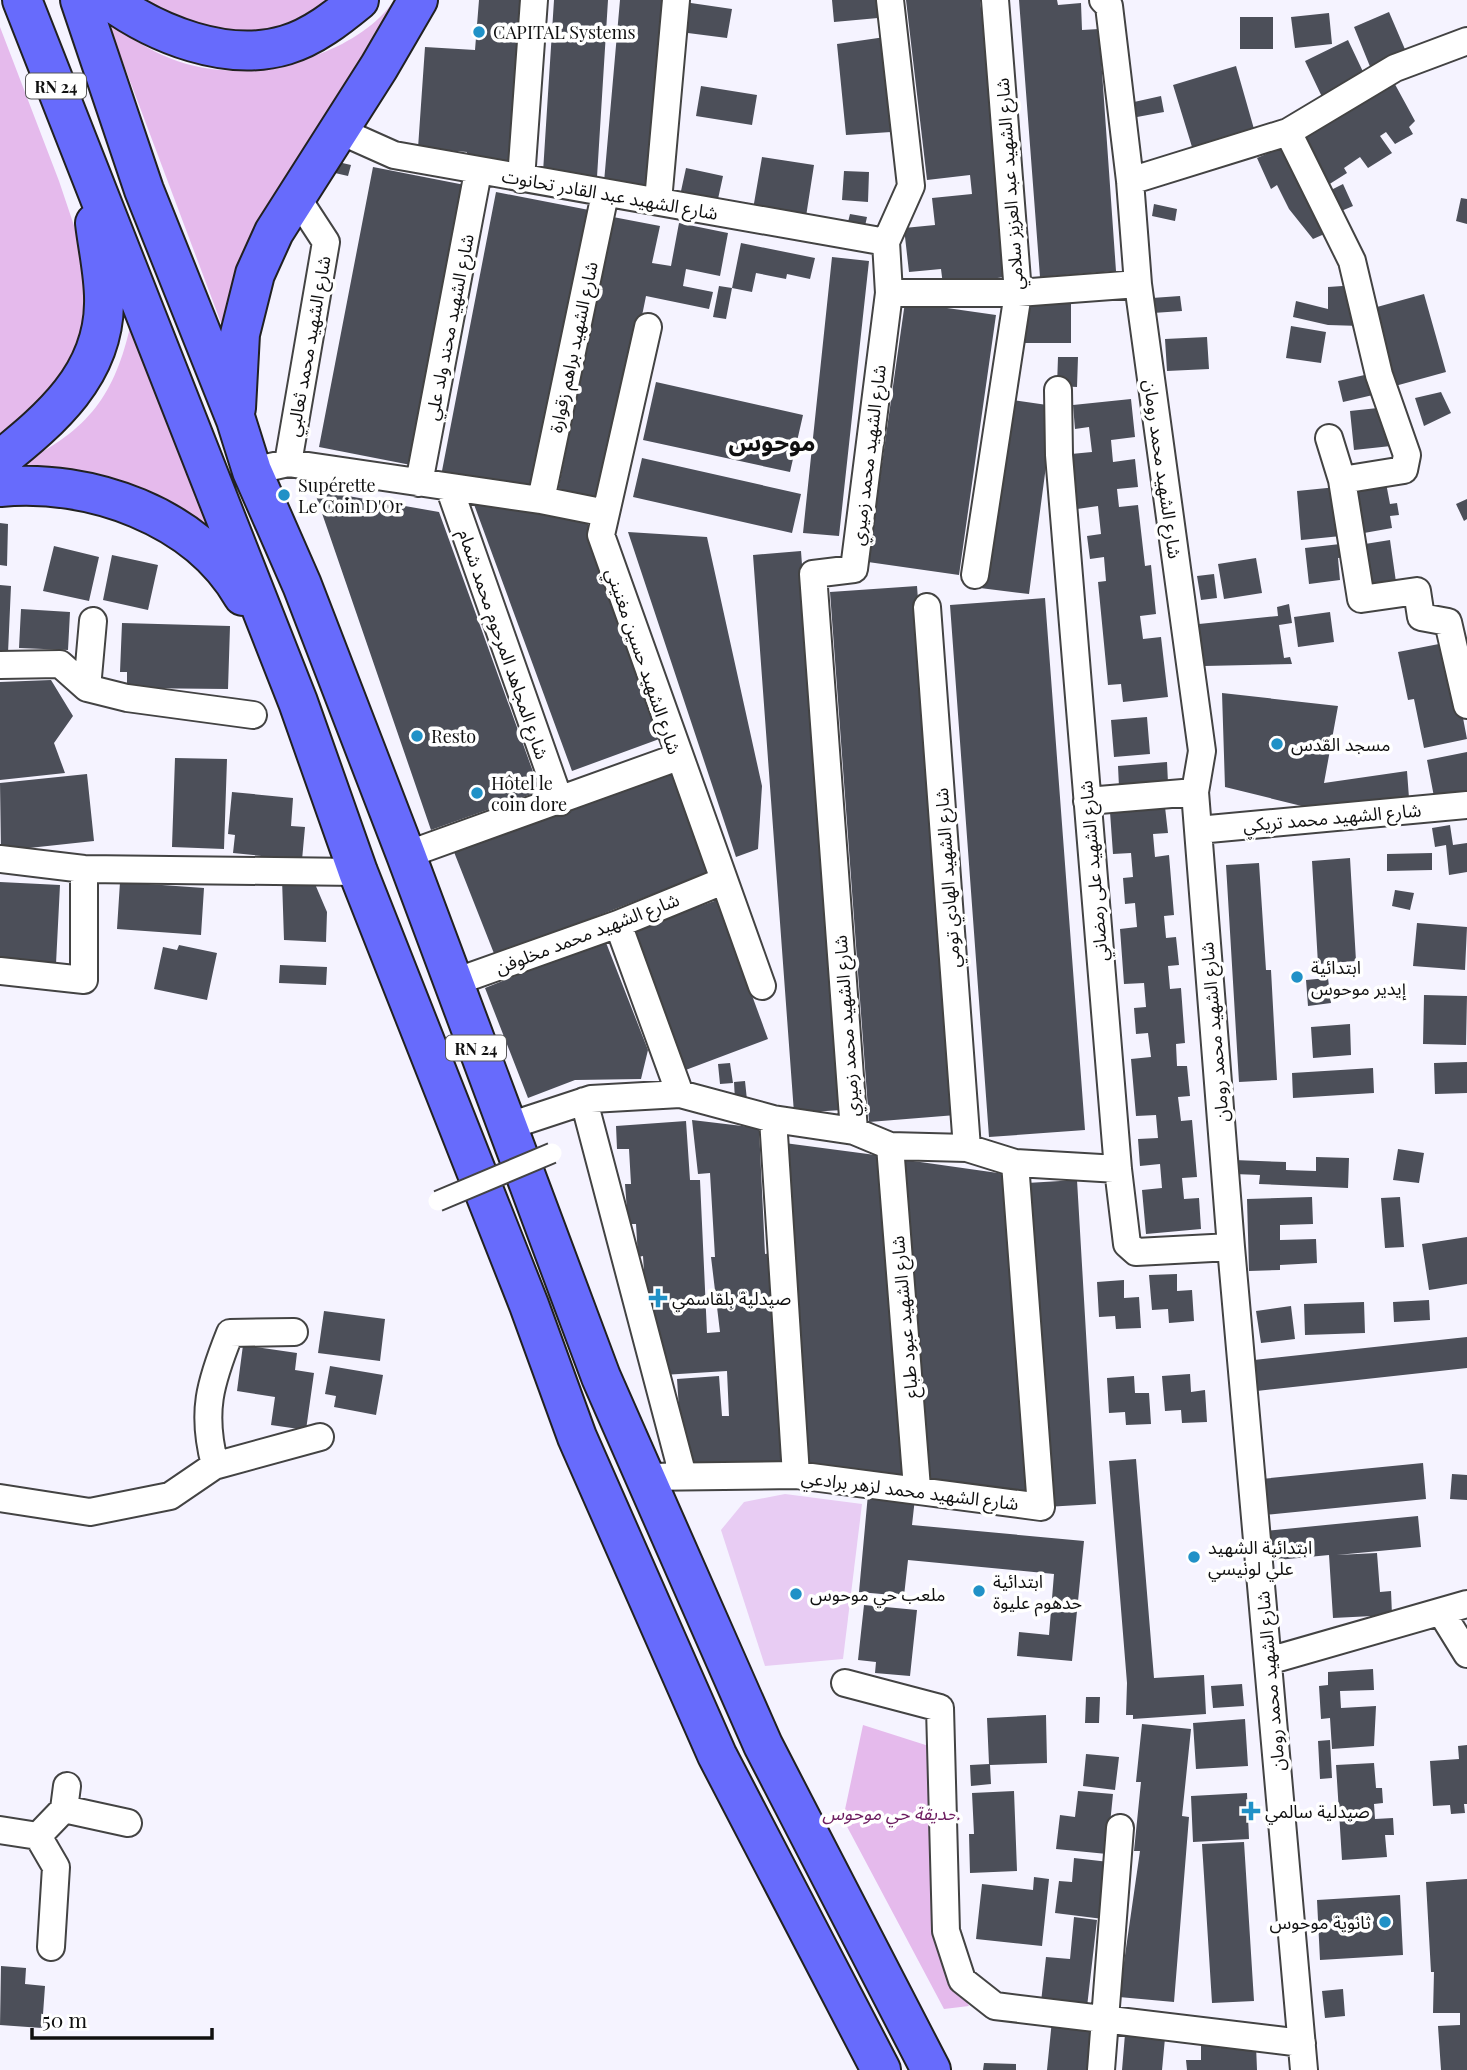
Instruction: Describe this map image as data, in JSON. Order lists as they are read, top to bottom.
{
  "streets": {
    "highway": ["RN 24"],
    "street": [
      "شارع الشهيد عبد العزيز سلامي",
      "شارع الشهيد عبد القادر تحانوت",
      "شارع الشهيد محند ولد علي",
      "شارع الشهيد محمد ثعالبي",
      "شارع الشهيد براهم زقوارة",
      "شارع الشهيد محمد زميري",
      "شارع الشهيد محمد رومان",
      "شارع المجاهد المرحوم محمد شمام",
      "شارع الشهيد حسين مغنيني",
      "شارع الشهيد محمد تريكي",
      "شارع الشهيد على رمضاني",
      "شارع الشهيد الهادي تومي",
      "شارع الشهيد محمد مخلوفن",
      "شارع الشهيد عبود طباع",
      "شارع الشهيد محمد لزهر برادعي"
    ]
  },
  "crossings": [
    ["RN 24", "شارع الشهيد محمد مخلوفن"],
    ["RN 24", "شارع الشهيد محمد لزهر برادعي"],
    ["شارع الشهيد عبد القادر تحانوت", "شارع الشهيد محند ولد علي"],
    ["شارع الشهيد عبد القادر تحانوت", "شارع الشهيد براهم زقوارة"],
    ["شارع الشهيد عبد القادر تحانوت", "شارع الشهيد محمد زميري"],
    ["شارع الشهيد محمد رومان", "شارع الشهيد محمد تريكي"],
    ["شارع الشهيد محمد رومان", "شارع الشهيد على رمضاني"],
    ["شارع الشهيد حسين مغنيني", "شارع الشهيد محمد مخلوفن"],
    ["شارع الشهيد عبود طباع", "شارع الشهيد محمد لزهر برادعي"]
  ],
  "districts": ["موحوس"],
  "parks": ["حديقة حي موحوس."],
  "places": {
    "other": [
      "CAPITAL Systems",
      "Supérette Le Coin D'Or",
      "Resto",
      "مسجد القدس",
      "Hôtel le coin dore",
      "ابتدائية إيدير موحوس",
      "ابتدائية الشهيد علي لونيسي",
      "ابتدائية حدهوم عليوة",
      "ملعب حي موحوس",
      "ثانوية موحوس"
    ],
    "health": ["صيدلية بلقاسمي", "صيدلية سالمي"]
  },
  "scale_bar": "50 m"
}
